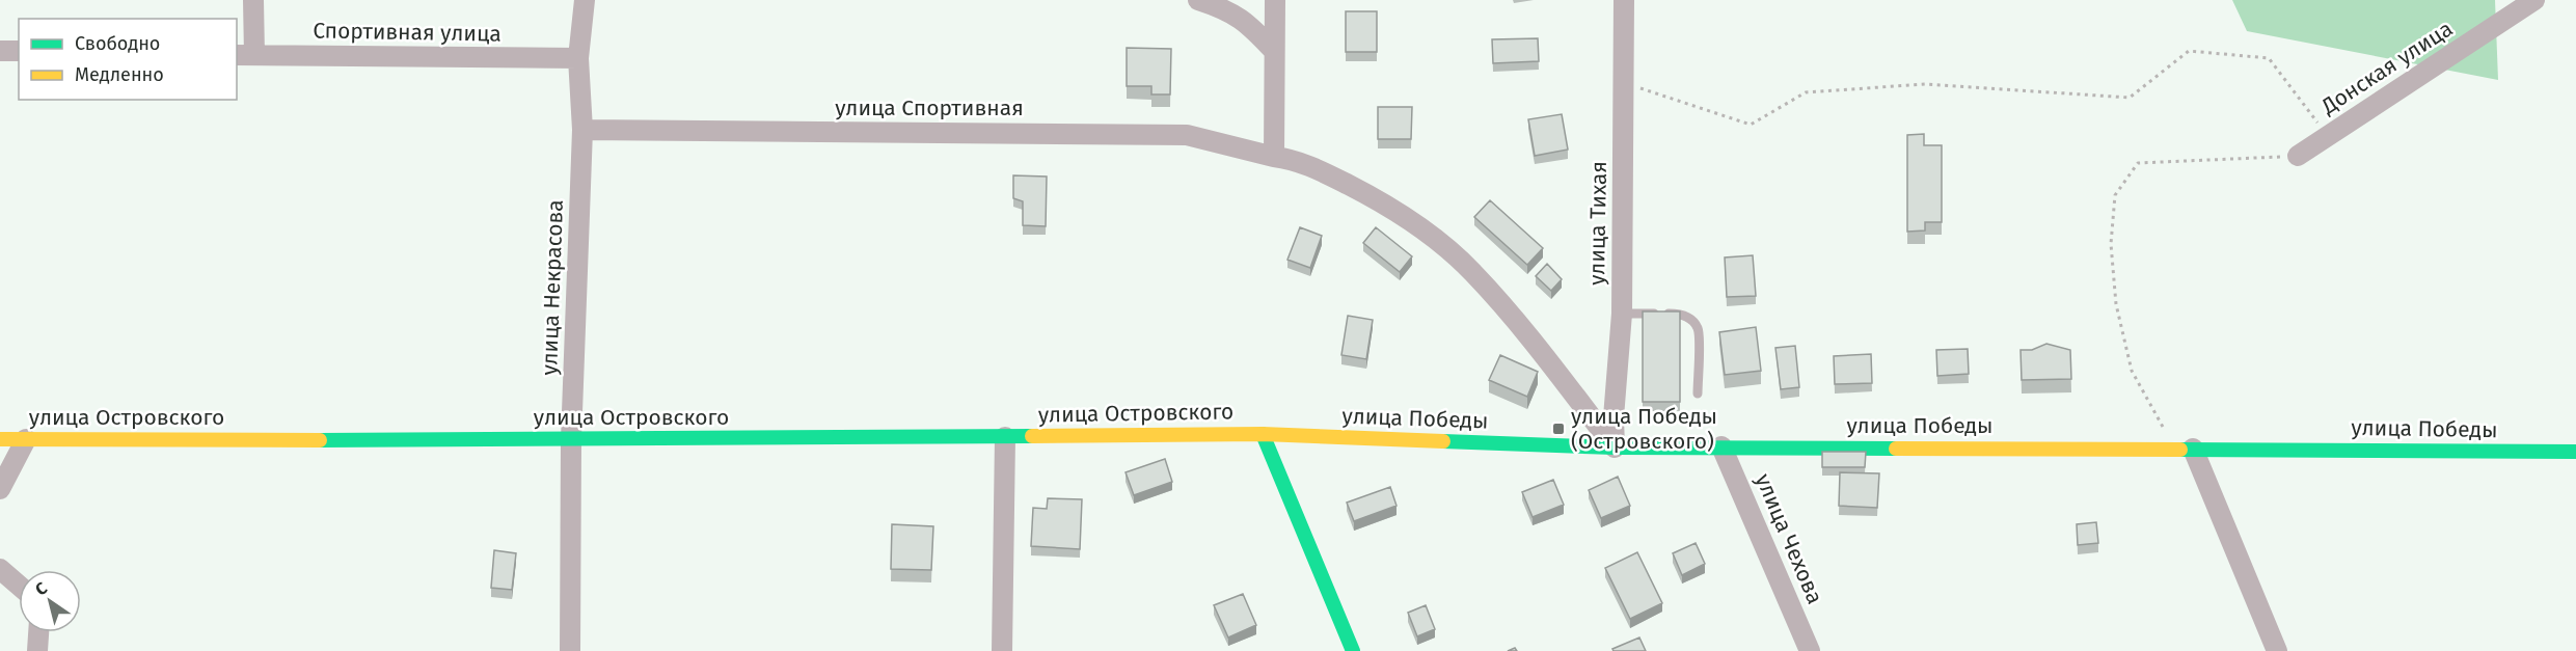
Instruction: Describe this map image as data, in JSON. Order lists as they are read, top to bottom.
{
  "streets": {
    "main road": ["улица Островского", "улица Победы"],
    "street": [
      "Спортивная улица",
      "Донская улица",
      "улица Спортивная",
      "улица Тихая",
      "улица Некрасова",
      "улица Чехова"
    ]
  },
  "crossings": [
    ["Спортивная улица", "улица Некрасова"],
    ["улица Спортивная", "улица Тихая"],
    ["улица Спортивная", "улица Некрасова"],
    ["улица Спортивная", "улица Победы"],
    ["улица Тихая", "улица Победы"],
    ["улица Некрасова", "улица Островского"],
    ["улица Островского", "улица Победы"],
    ["улица Победы", "улица Чехова"]
  ],
  "places": {
    "transit": ["улица Победы (Островского)"]
  },
  "legend": ["Свободно", "Медленно"],
  "north": "top left"
}
